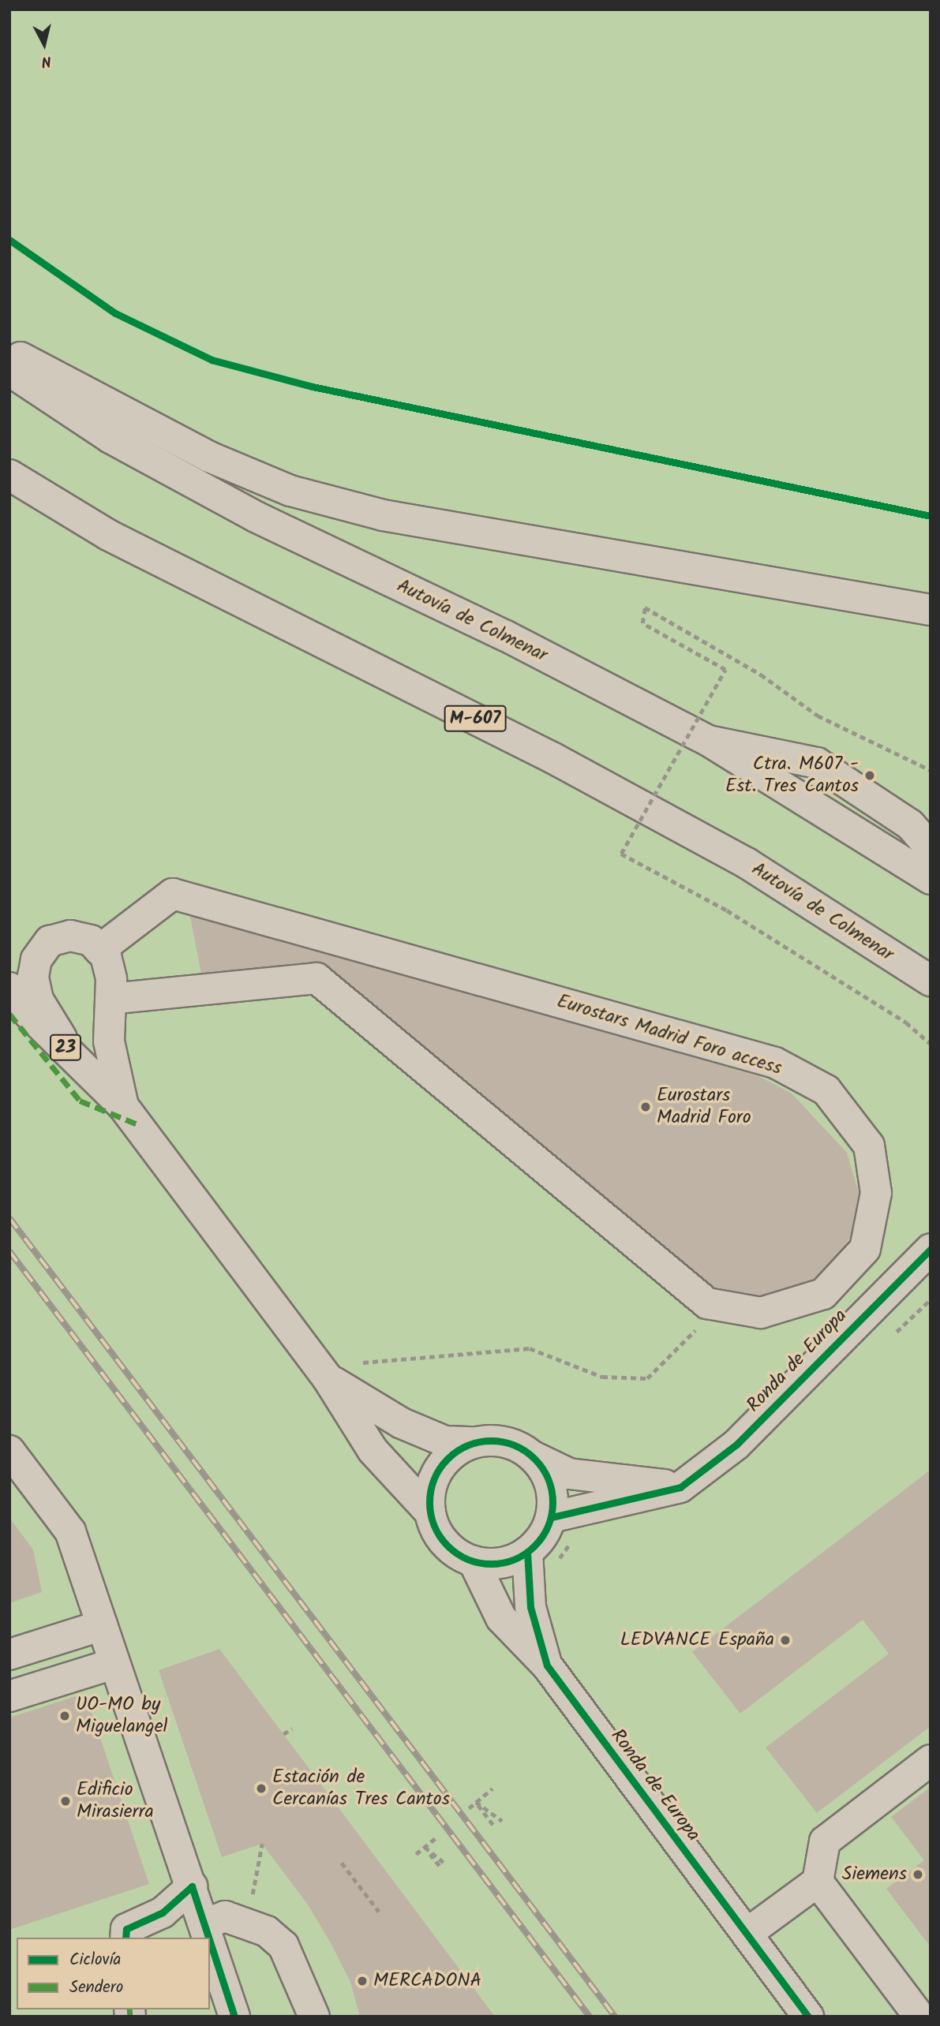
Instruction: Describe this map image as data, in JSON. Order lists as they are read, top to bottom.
{
  "streets": {
    "main road": [
      "Autovía de Colmenar",
      "M-607",
      "Eurostars Madrid Foro access",
      "23",
      "Ronda de Europa"
    ]
  },
  "places": [
    "Ctra. M607 - Est. Tres Cantos",
    "Eurostars Madrid Foro",
    "LEDVANCE España",
    "UO-MO by Miguelangel",
    "Estación de Cercanías Tres Cantos",
    "Edificio Mirasierra",
    "Siemens",
    "MERCADONA"
  ],
  "legend": ["Ciclovía", "Sendero"],
  "north": "bottom"
}
